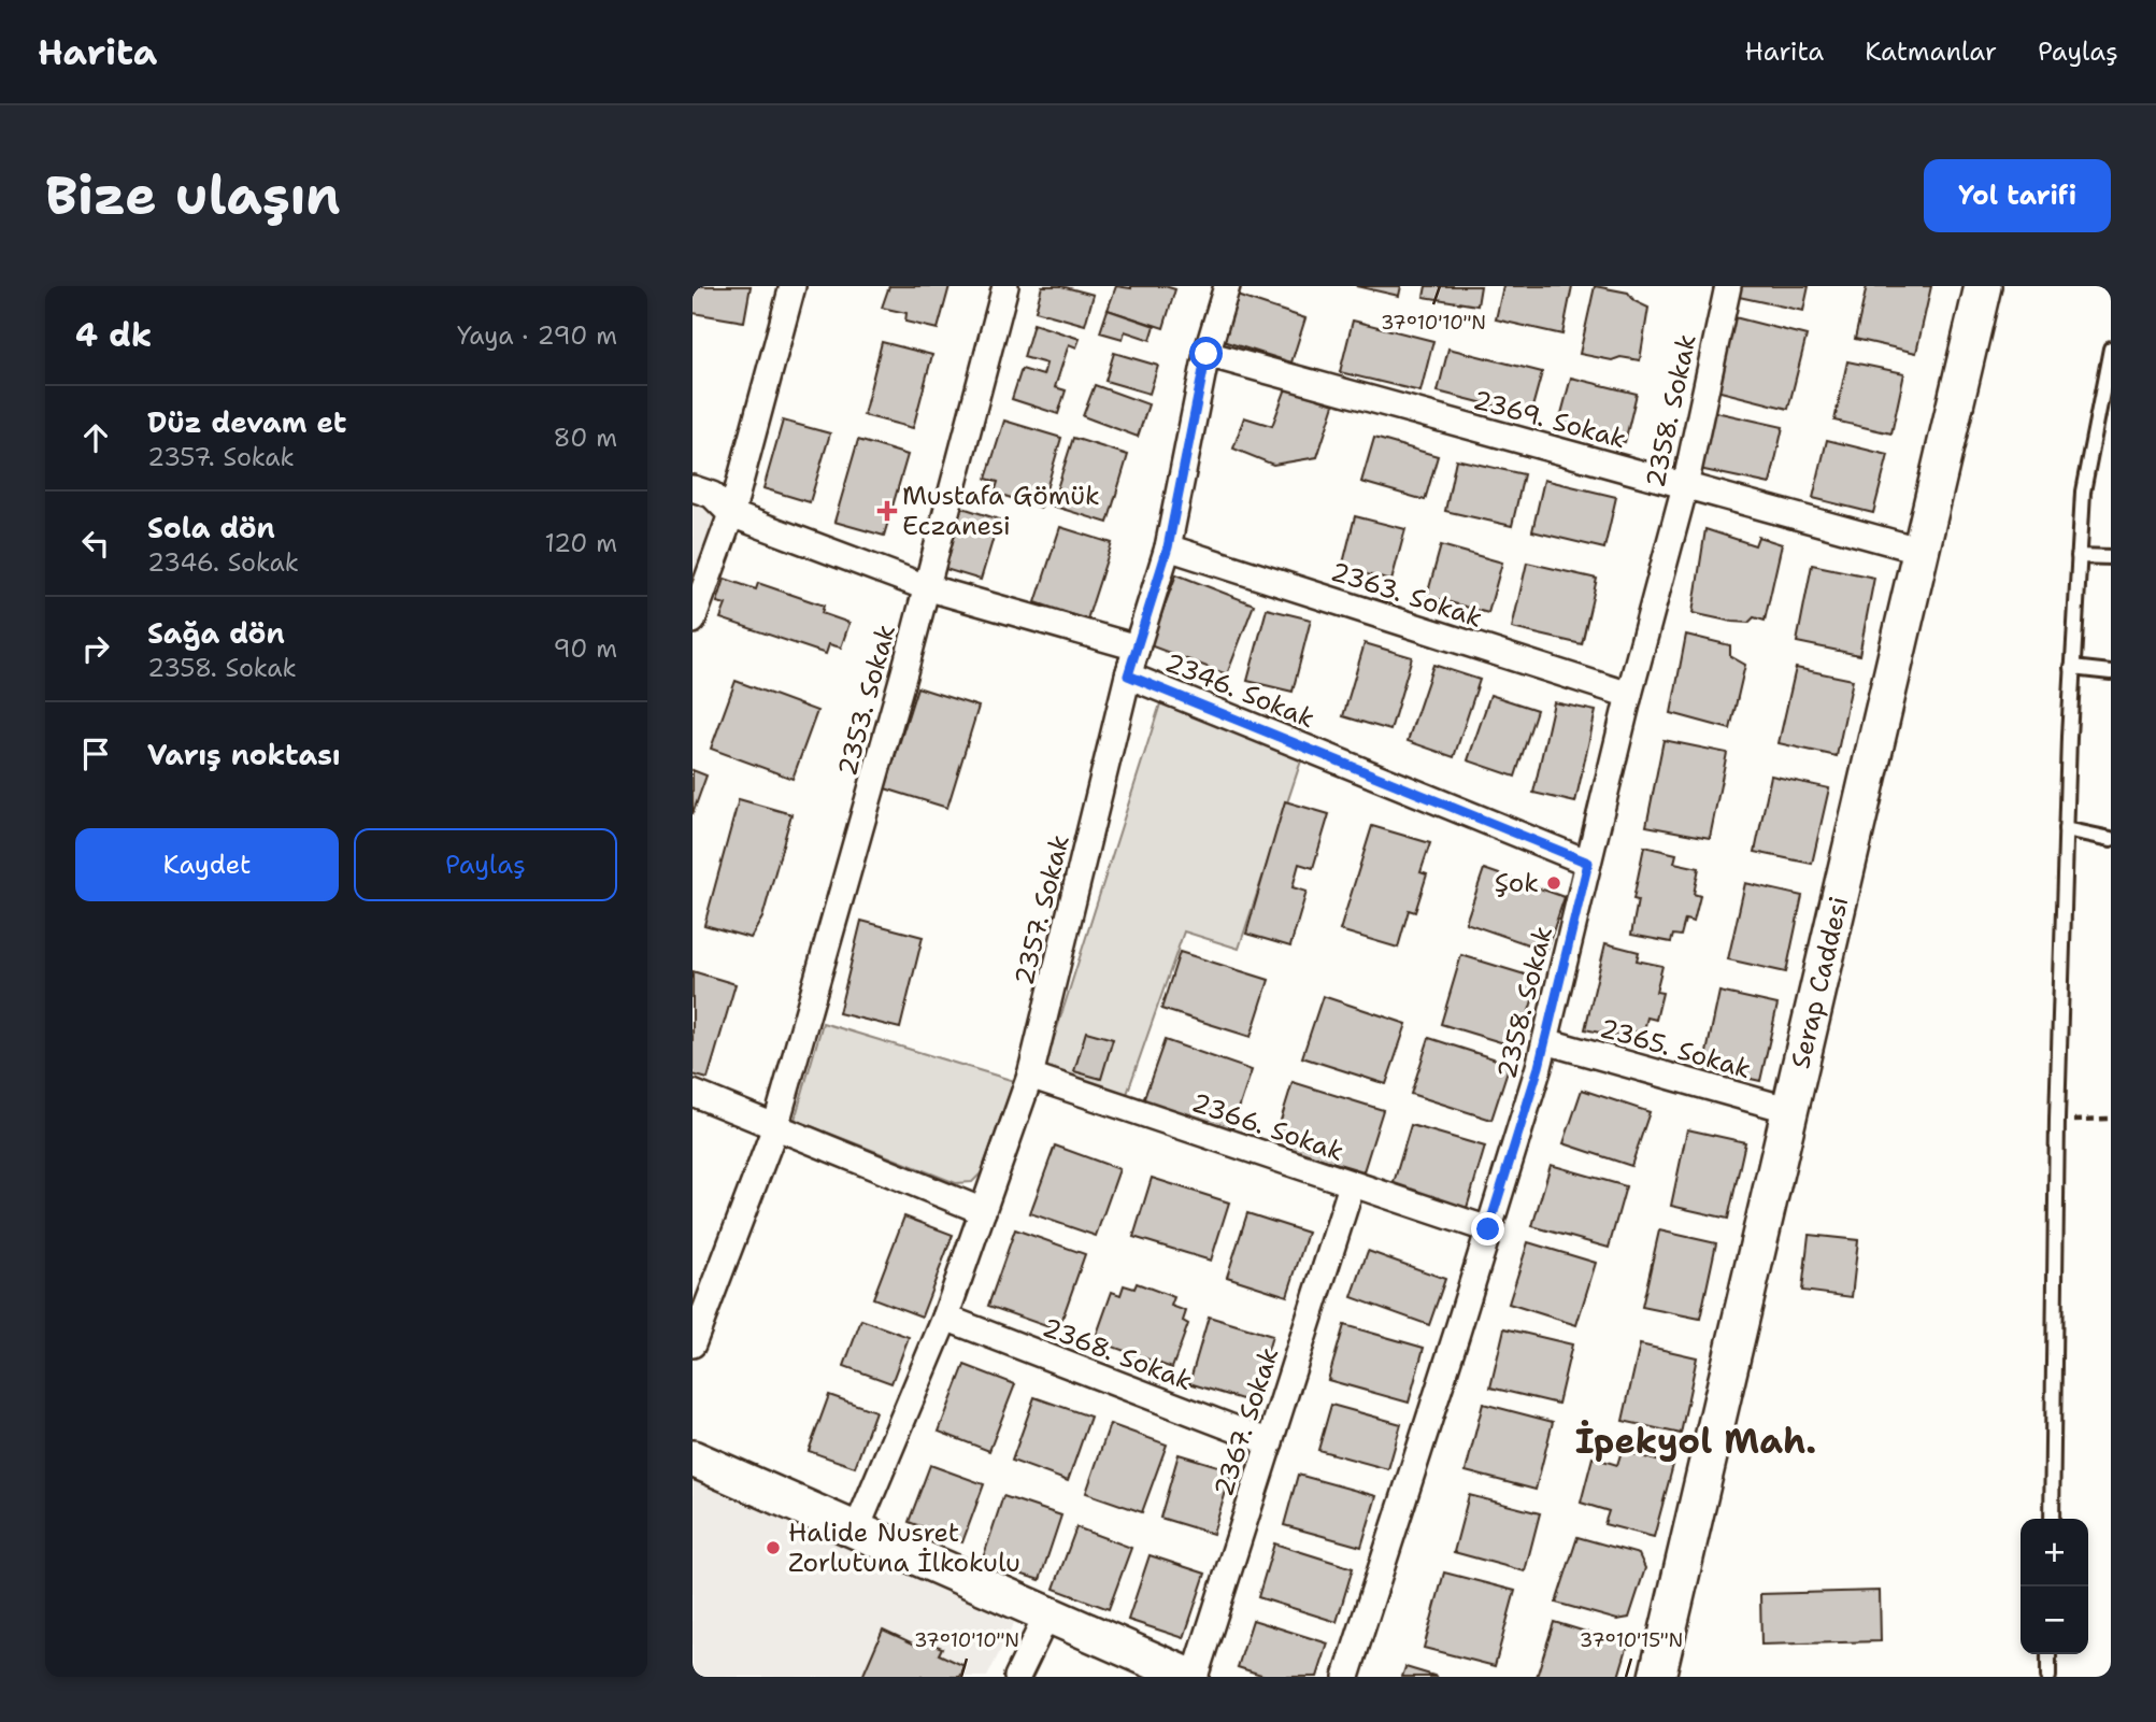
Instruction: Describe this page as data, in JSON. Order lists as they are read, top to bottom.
{
  "streets": {
    "street": [
      "2358. Sokak",
      "2369. Sokak",
      "2363. Sokak",
      "2346. Sokak",
      "2353. Sokak",
      "2357. Sokak",
      "Serap Caddesi",
      "2365. Sokak",
      "2366. Sokak",
      "2368. Sokak",
      "2367. Sokak"
    ]
  },
  "crossings": [
    ["2358. Sokak", "2369. Sokak"],
    ["2358. Sokak", "2363. Sokak"],
    ["2358. Sokak", "2346. Sokak"],
    ["2358. Sokak", "2365. Sokak"],
    ["2358. Sokak", "2366. Sokak"],
    ["2369. Sokak", "2357. Sokak"],
    ["2369. Sokak", "Serap Caddesi"],
    ["2363. Sokak", "2357. Sokak"],
    ["2346. Sokak", "2353. Sokak"],
    ["2346. Sokak", "2357. Sokak"],
    ["2357. Sokak", "2366. Sokak"],
    ["2357. Sokak", "2368. Sokak"],
    ["Serap Caddesi", "2365. Sokak"],
    ["2366. Sokak", "2367. Sokak"],
    ["2368. Sokak", "2367. Sokak"]
  ],
  "districts": ["İpekyol Mah."],
  "places": {
    "health": ["Mustafa Gömük Eczanesi"],
    "other": ["Şok", "Halide Nusret Zorlutuna İlkokulu"]
  },
  "page": {
    "header": "Harita",
    "nav": ["Harita", "Katmanlar", "Paylaş"],
    "buttons": [
      "Yol tarifi",
      ["Kaydet", "Paylaş"]
    ],
    "title": "Bize ulaşın",
    "heading": ["4 dk", "Yaya · 290 m"],
    "list": [
      ["Düz devam et", "2357. Sokak", "80 m"],
      ["Sola dön", "2346. Sokak", "120 m"],
      ["Sağa dön", "2358. Sokak", "90 m"],
      "Varış noktası"
    ],
    "map_buttons": ["+", "−"]
  },
  "coordinates": ["37°10'10\"N", "37°10'15\"N"]
}
